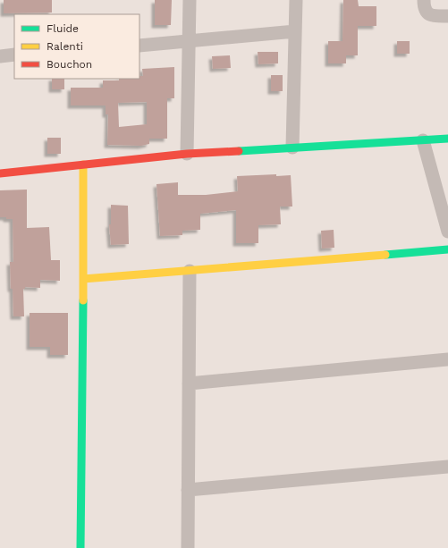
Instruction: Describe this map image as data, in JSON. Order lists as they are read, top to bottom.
{
  "legend": ["Fluide", "Ralenti", "Bouchon"]
}
